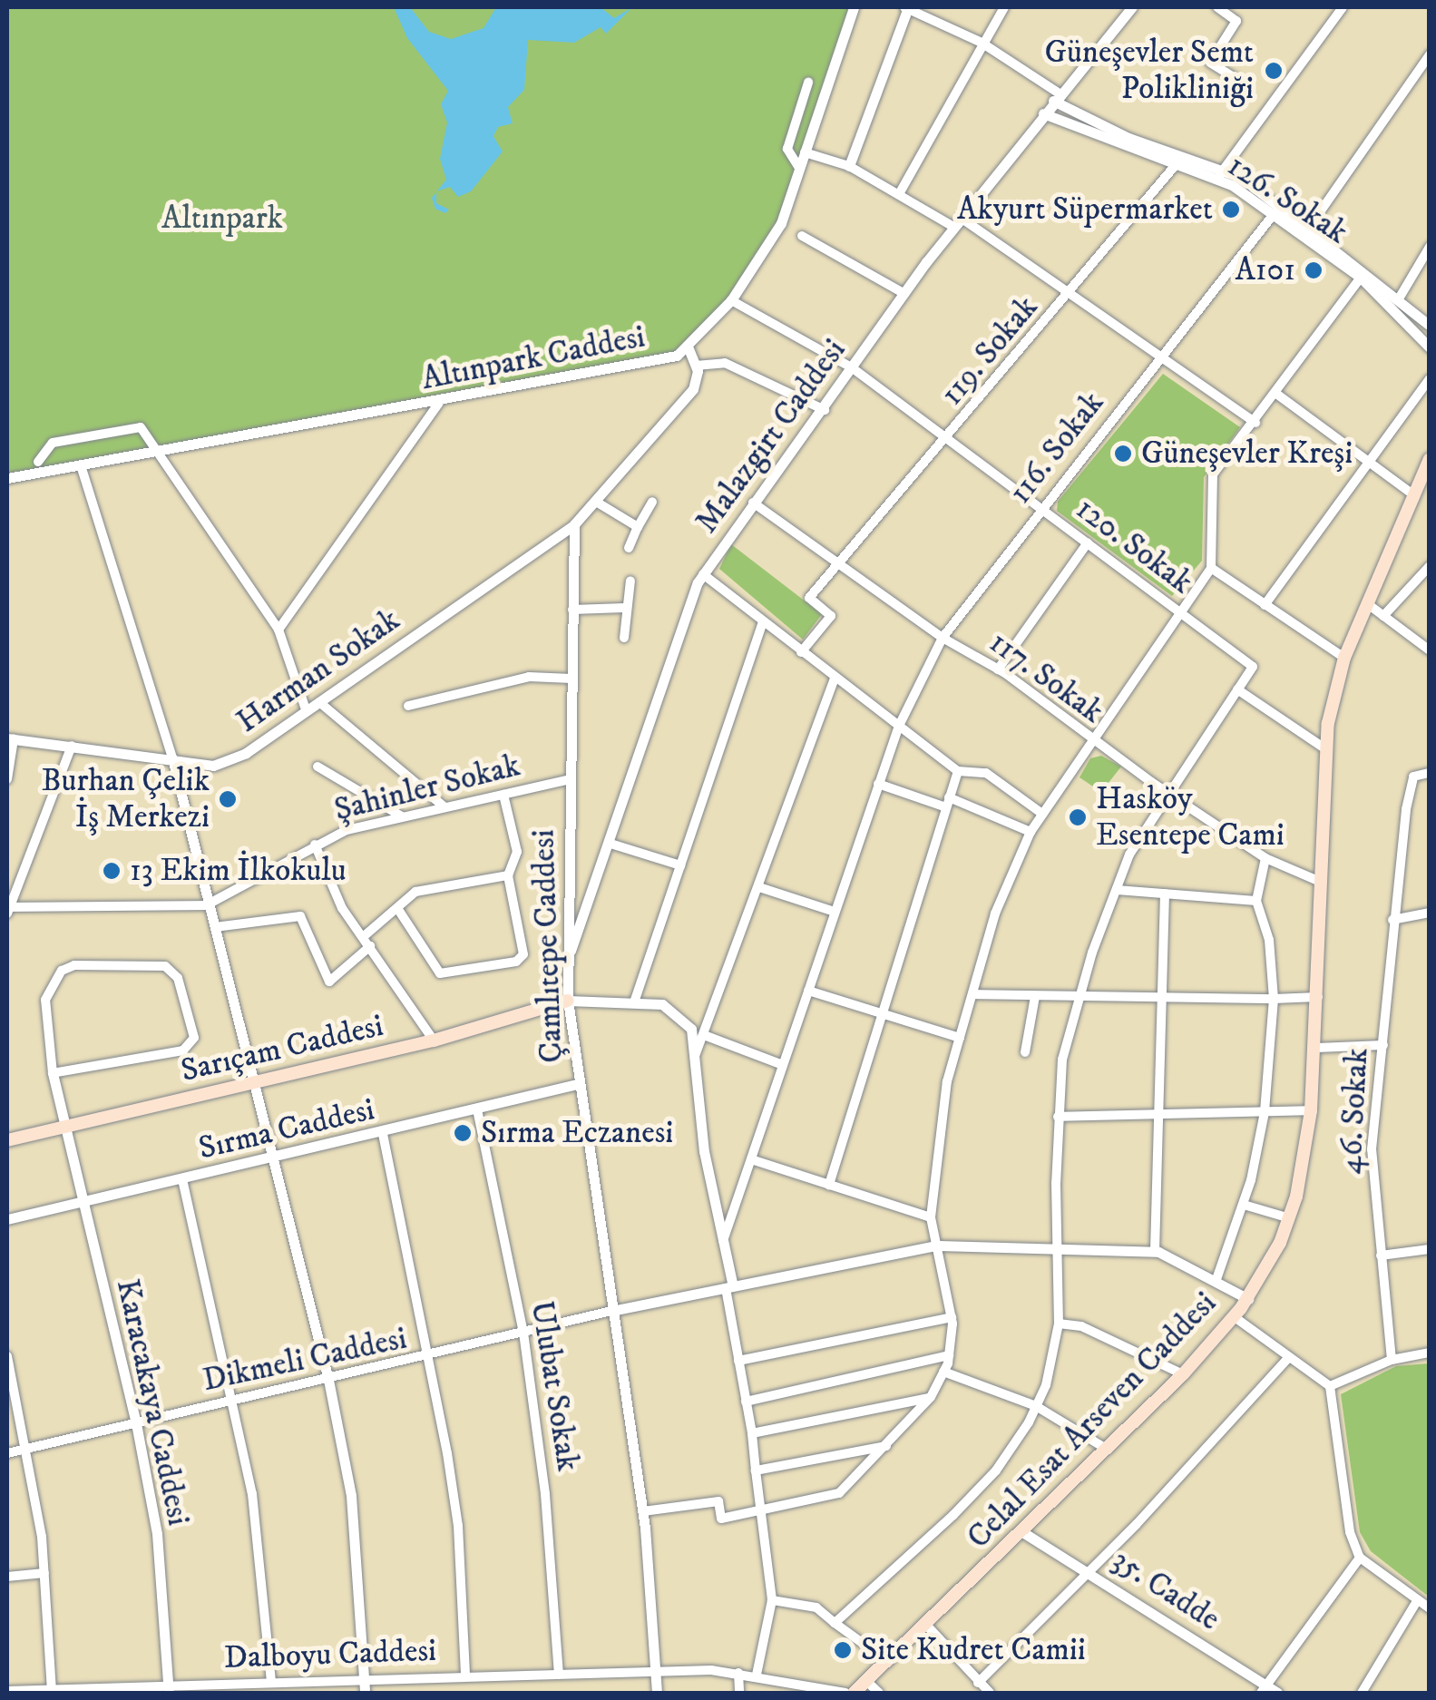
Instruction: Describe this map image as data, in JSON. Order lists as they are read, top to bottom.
{
  "streets": {
    "main road": ["Sarıçam Caddesi", "Celal Esat Arseven Caddesi"],
    "street": [
      "126. Sokak",
      "119. Sokak",
      "Altınpark Caddesi",
      "Malazgirt Caddesi",
      "116. Sokak",
      "120. Sokak",
      "Harman Sokak",
      "117. Sokak",
      "Şahinler Sokak",
      "Çamlıtepe Caddesi",
      "46. Sokak",
      "Sırma Caddesi",
      "Dikmeli Caddesi",
      "Ulubat Sokak",
      "Karacakaya Caddesi",
      "35. Cadde",
      "Dalboyu Caddesi"
    ]
  },
  "crossings": [
    ["126. Sokak", "119. Sokak"],
    ["126. Sokak", "Malazgirt Caddesi"],
    ["126. Sokak", "116. Sokak"],
    ["119. Sokak", "120. Sokak"],
    ["119. Sokak", "117. Sokak"],
    ["Altınpark Caddesi", "120. Sokak"],
    ["Malazgirt Caddesi", "120. Sokak"],
    ["Malazgirt Caddesi", "117. Sokak"],
    ["Malazgirt Caddesi", "Çamlıtepe Caddesi"],
    ["116. Sokak", "120. Sokak"],
    ["116. Sokak", "117. Sokak"],
    ["Harman Sokak", "Çamlıtepe Caddesi"],
    ["117. Sokak", "Celal Esat Arseven Caddesi"],
    ["Şahinler Sokak", "Çamlıtepe Caddesi"],
    ["Çamlıtepe Caddesi", "Sarıçam Caddesi"],
    ["Çamlıtepe Caddesi", "Sırma Caddesi"],
    ["Çamlıtepe Caddesi", "Dikmeli Caddesi"],
    ["Çamlıtepe Caddesi", "Dalboyu Caddesi"],
    ["Sarıçam Caddesi", "Karacakaya Caddesi"],
    ["Sırma Caddesi", "Ulubat Sokak"],
    ["Sırma Caddesi", "Karacakaya Caddesi"],
    ["Dikmeli Caddesi", "Ulubat Sokak"],
    ["Dikmeli Caddesi", "Karacakaya Caddesi"],
    ["Ulubat Sokak", "Dalboyu Caddesi"],
    ["Karacakaya Caddesi", "Dalboyu Caddesi"],
    ["Celal Esat Arseven Caddesi", "35. Cadde"]
  ],
  "parks": ["Altınpark"],
  "places": [
    "Güneşevler Semt Polikliniği",
    "Akyurt Süpermarket",
    "A101",
    "Güneşevler Kreşi",
    "Burhan Çelik İş Merkezi",
    "Hasköy Esentepe Cami",
    "13 Ekim İlkokulu",
    "Sırma Eczanesi",
    "Site Kudret Camii"
  ]
}
